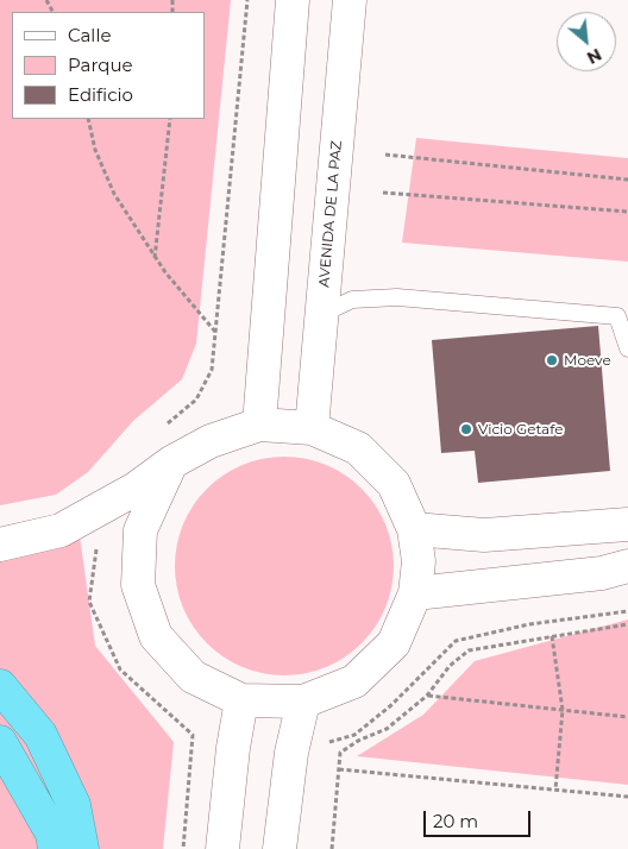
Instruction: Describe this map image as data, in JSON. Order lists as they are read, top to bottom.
{
  "streets": {
    "street": ["AVENIDA DE LA PAZ"]
  },
  "places": ["Moeve", "Vicio Getafe"],
  "legend": ["Calle", "Parque", "Edificio"],
  "scale_bar": "20 m",
  "north": "bottom right"
}
